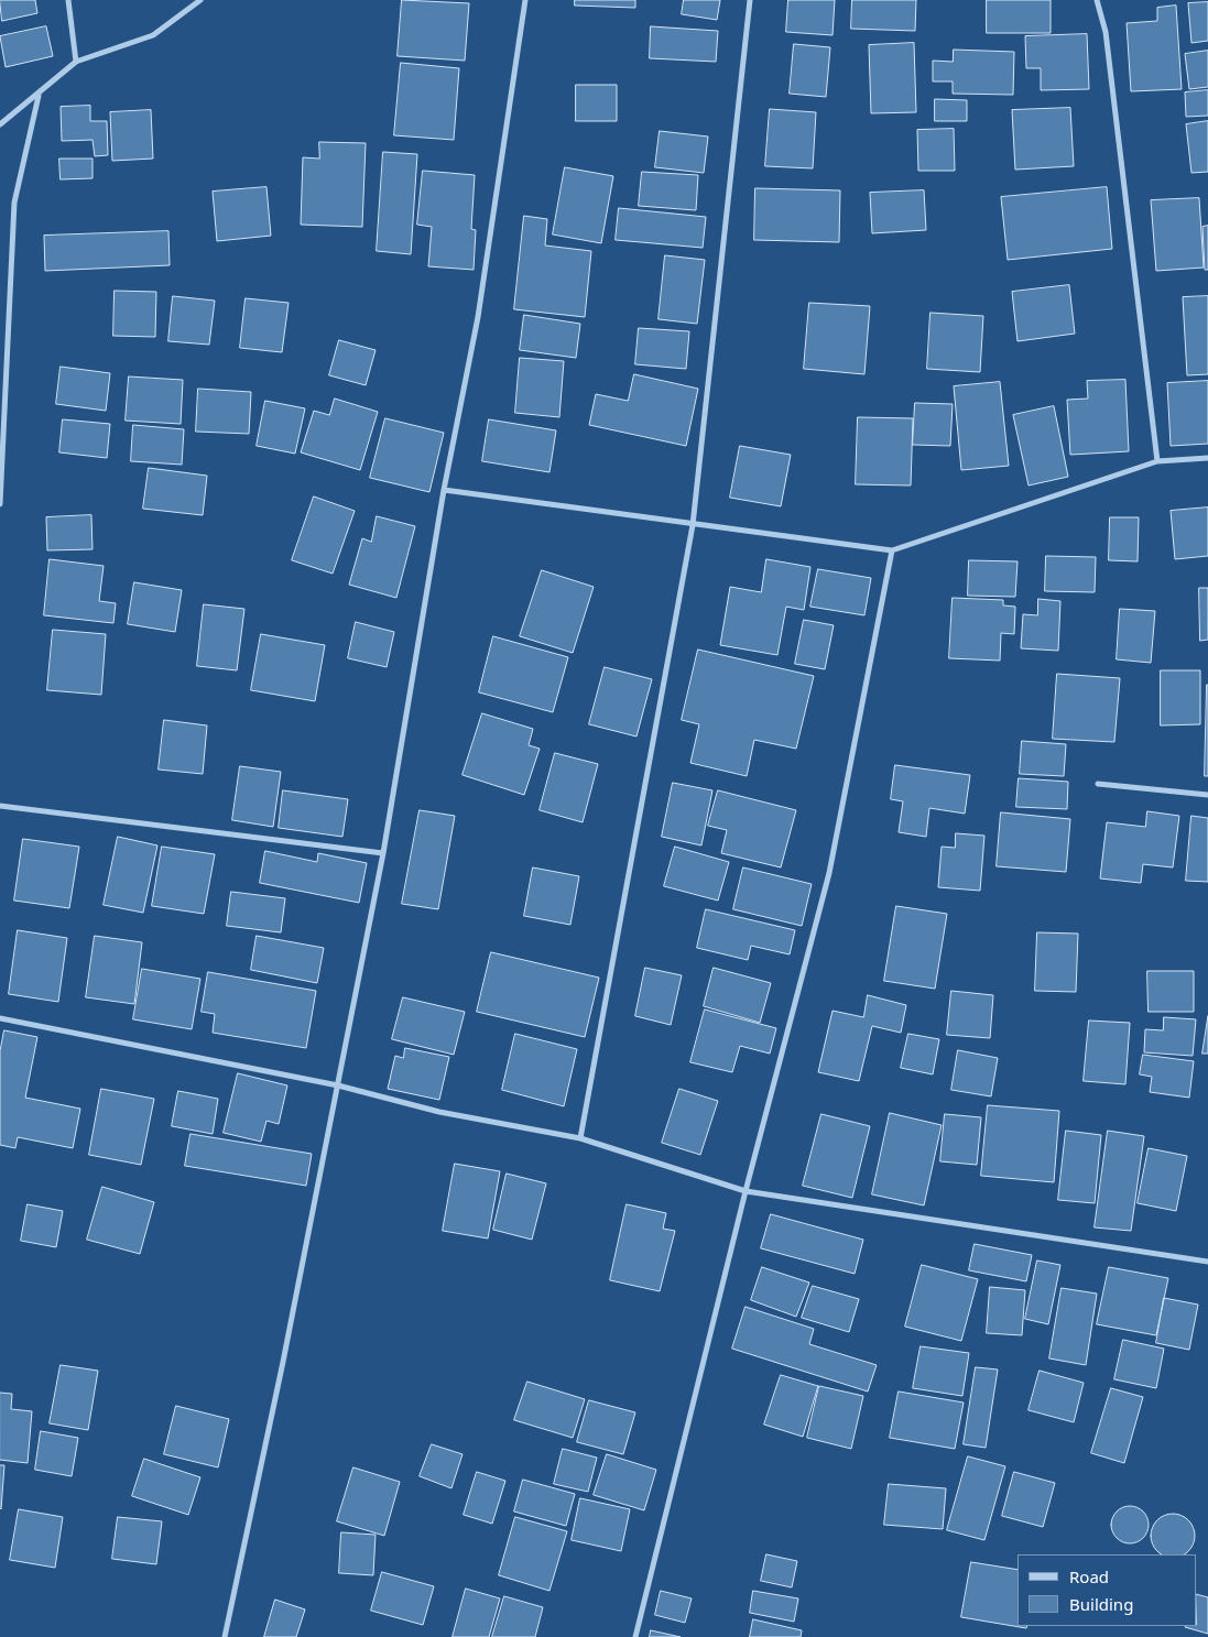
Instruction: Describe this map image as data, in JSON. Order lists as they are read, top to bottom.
{
  "legend": ["Road", "Building"]
}
